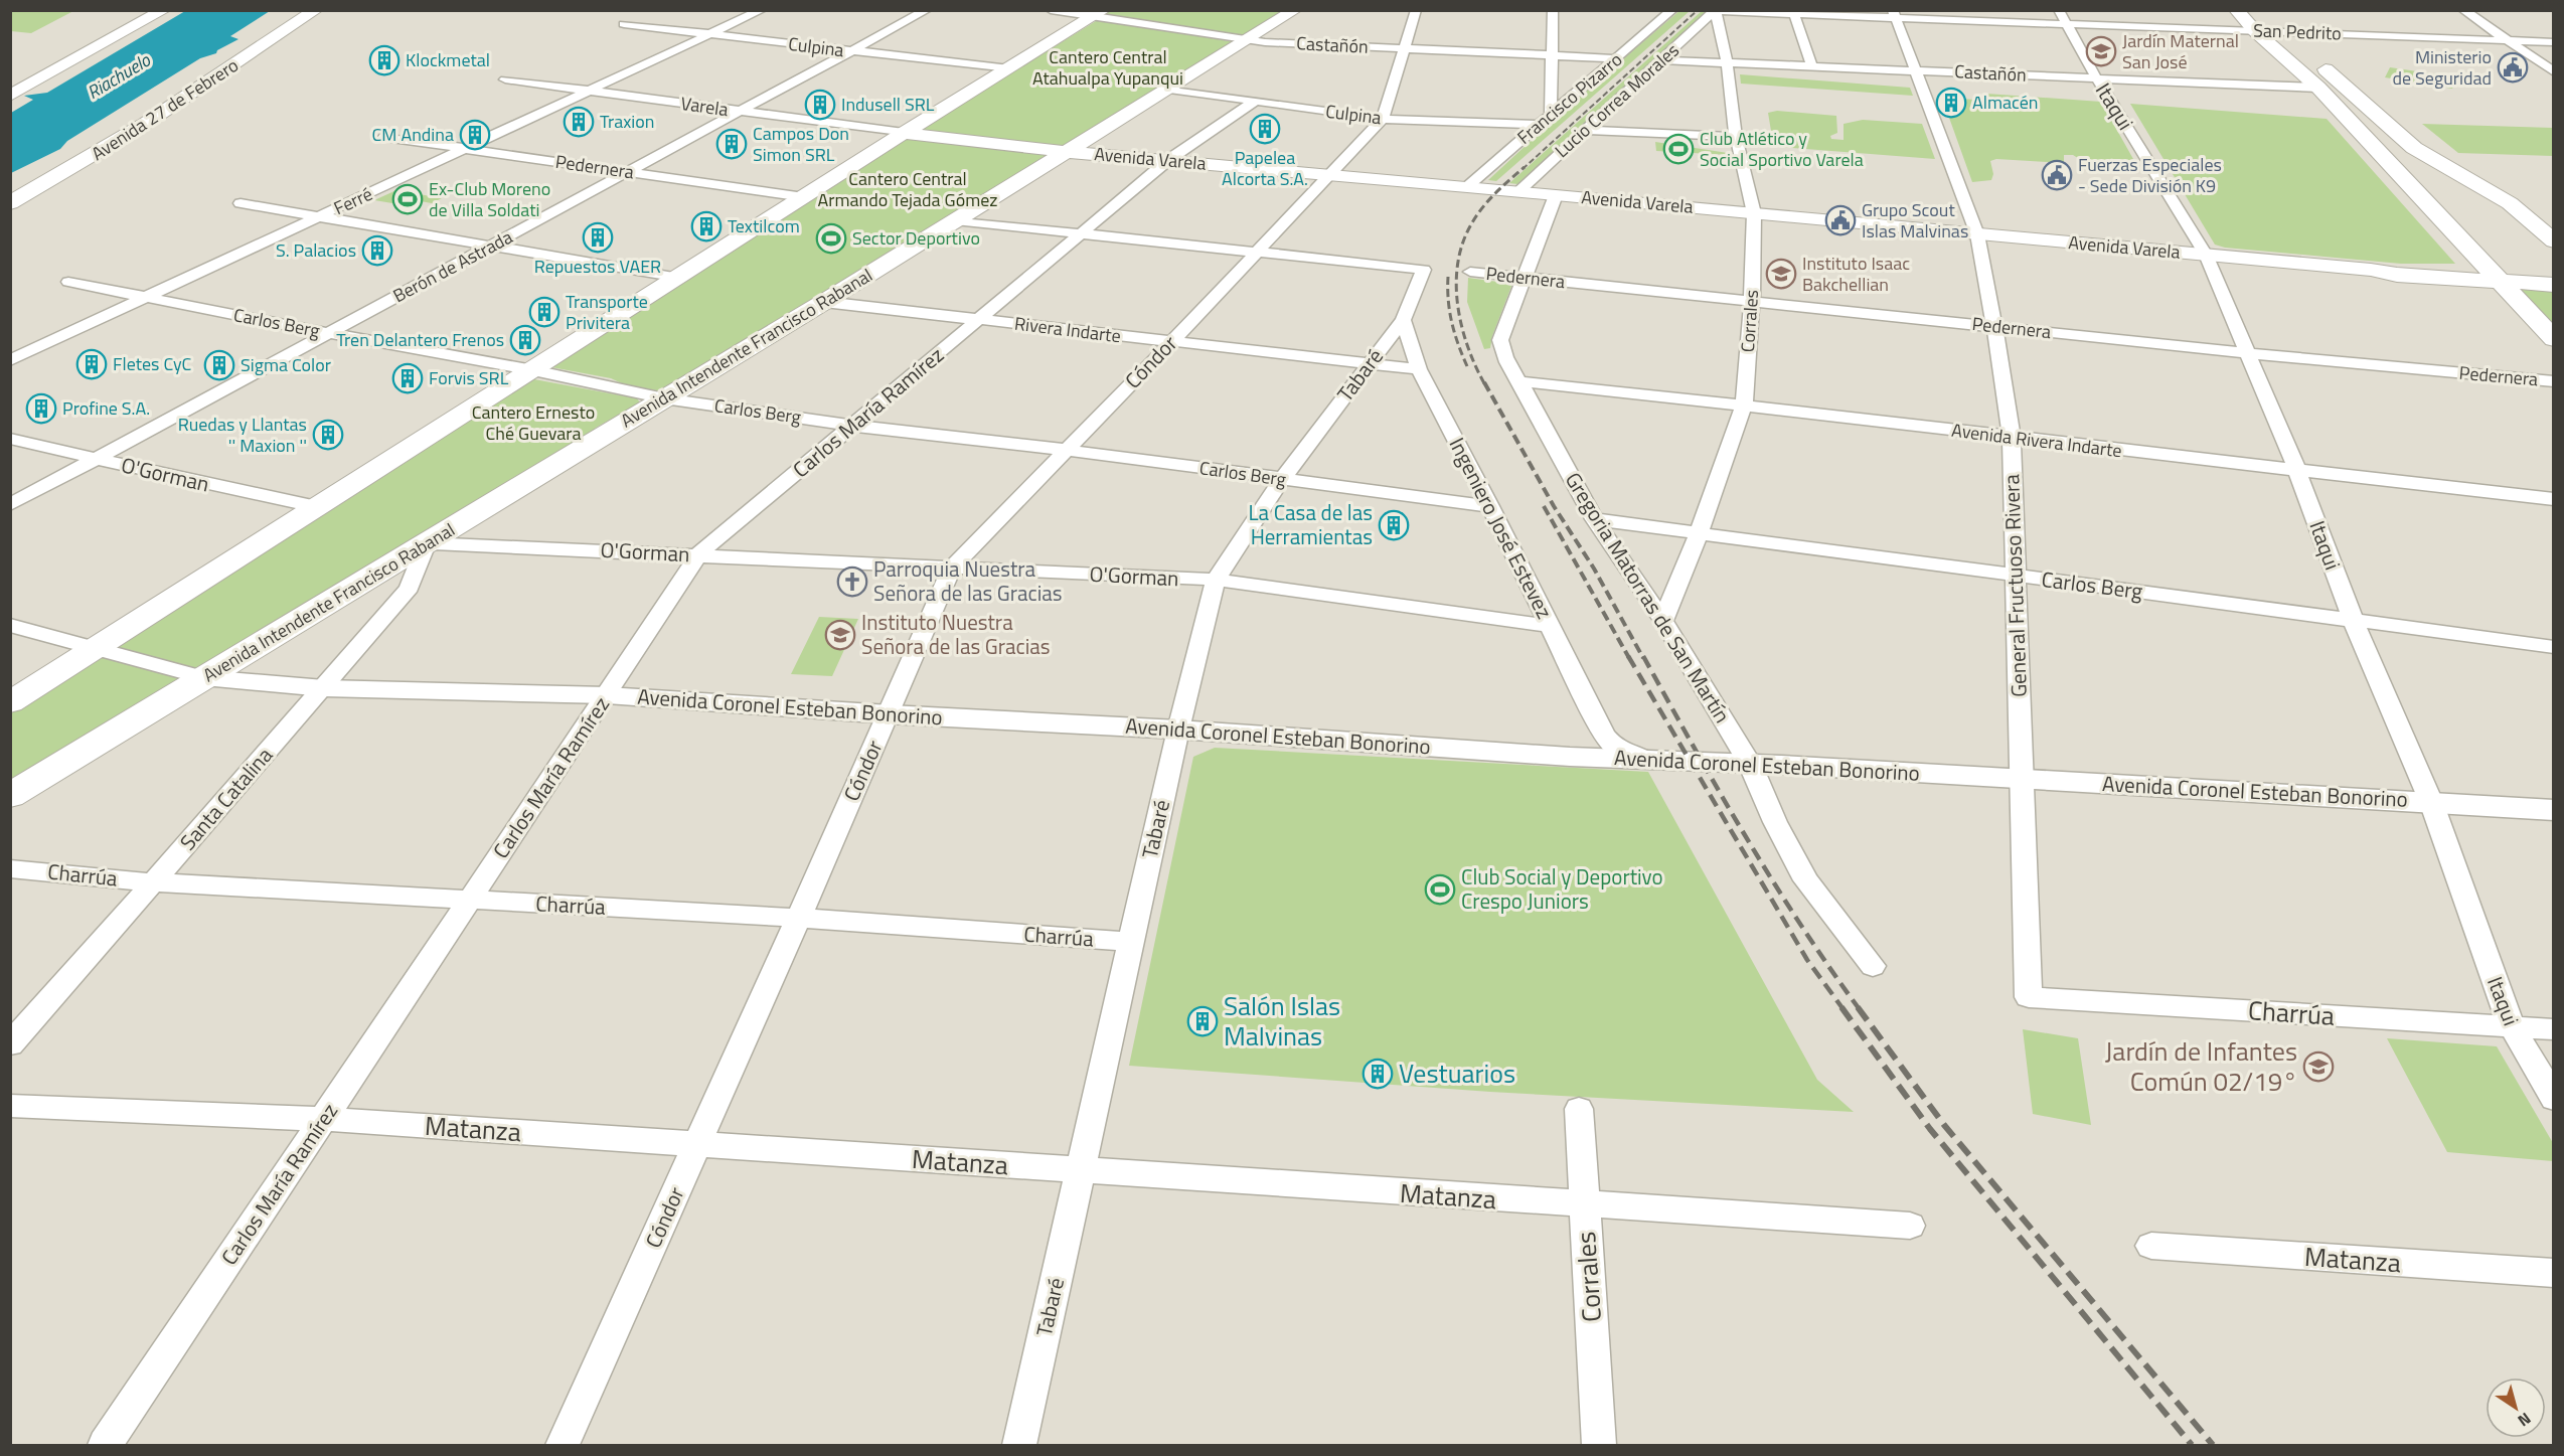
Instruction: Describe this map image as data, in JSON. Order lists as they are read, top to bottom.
{
  "streets": {
    "main road": ["Avenida 27 de Febrero", "Avenida Varela", "Avenida Intendente Francisco Rabanal"],
    "street": [
      "San Pedrito",
      "Castañón",
      "Culpina",
      "Francisco Pizarro",
      "Lucio Correa Morales",
      "Varela",
      "Itaqui",
      "Pedernera",
      "Ferré",
      "Berón de Astrada",
      "Corrales",
      "Carlos Berg",
      "Rivera Indarte",
      "Cóndor",
      "Tabaré",
      "Carlos María Ramírez",
      "Avenida Rivera Indarte",
      "O'Gorman",
      "Ingeniero José Estevez",
      "General Fructuoso Rivera",
      "Gregoria Matorras de San Martín",
      "Avenida Coronel Esteban Bonorino",
      "Santa Catalina",
      "Charrúa",
      "Matanza"
    ]
  },
  "crossings": [
    ["San Pedrito", "Lucio Correa Morales"],
    ["San Pedrito", "Itaqui"],
    ["San Pedrito", "Corrales"],
    ["San Pedrito", "General Fructuoso Rivera"],
    ["Castañón", "Francisco Pizarro"],
    ["Castañón", "Lucio Correa Morales"],
    ["Castañón", "Itaqui"],
    ["Castañón", "Corrales"],
    ["Castañón", "Avenida Intendente Francisco Rabanal"],
    ["Castañón", "Cóndor"],
    ["Castañón", "General Fructuoso Rivera"],
    ["Culpina", "Francisco Pizarro"],
    ["Culpina", "Ferré"],
    ["Culpina", "Berón de Astrada"],
    ["Culpina", "Avenida Intendente Francisco Rabanal"],
    ["Culpina", "Cóndor"],
    ["Culpina", "Carlos María Ramírez"],
    ["Francisco Pizarro", "Avenida Varela"],
    ["Lucio Correa Morales", "Avenida Varela"],
    ["Lucio Correa Morales", "Corrales"],
    ["Varela", "Avenida Varela"],
    ["Varela", "Ferré"],
    ["Varela", "Berón de Astrada"],
    ["Itaqui", "Avenida Varela"],
    ["Itaqui", "Pedernera"],
    ["Itaqui", "Carlos Berg"],
    ["Itaqui", "Avenida Rivera Indarte"],
    ["Itaqui", "Avenida Coronel Esteban Bonorino"],
    ["Itaqui", "Charrúa"],
    ["Avenida Varela", "Corrales"],
    ["Avenida Varela", "Avenida Intendente Francisco Rabanal"],
    ["Avenida Varela", "Cóndor"],
    ["Avenida Varela", "Carlos María Ramírez"],
    ["Avenida Varela", "General Fructuoso Rivera"],
    ["Avenida Varela", "Gregoria Matorras de San Martín"],
    ["Pedernera", "Ferré"],
    ["Pedernera", "Berón de Astrada"],
    ["Pedernera", "Corrales"],
    ["Pedernera", "General Fructuoso Rivera"],
    ["Pedernera", "Gregoria Matorras de San Martín"],
    ["Ferré", "Carlos Berg"],
    ["Berón de Astrada", "Carlos Berg"],
    ["Berón de Astrada", "O'Gorman"],
    ["Corrales", "Carlos Berg"],
    ["Corrales", "Avenida Rivera Indarte"],
    ["Corrales", "Gregoria Matorras de San Martín"],
    ["Corrales", "Matanza"],
    ["Carlos Berg", "Avenida Intendente Francisco Rabanal"],
    ["Carlos Berg", "Cóndor"],
    ["Carlos Berg", "Tabaré"],
    ["Carlos Berg", "Carlos María Ramírez"],
    ["Carlos Berg", "Ingeniero José Estevez"],
    ["Carlos Berg", "General Fructuoso Rivera"],
    ["Carlos Berg", "Gregoria Matorras de San Martín"],
    ["Rivera Indarte", "Avenida Intendente Francisco Rabanal"],
    ["Rivera Indarte", "Cóndor"],
    ["Rivera Indarte", "Tabaré"],
    ["Rivera Indarte", "Carlos María Ramírez"],
    ["Rivera Indarte", "Ingeniero José Estevez"],
    ["Avenida Intendente Francisco Rabanal", "O'Gorman"],
    ["Avenida Intendente Francisco Rabanal", "Avenida Coronel Esteban Bonorino"],
    ["Avenida Intendente Francisco Rabanal", "Santa Catalina"],
    ["Cóndor", "Tabaré"],
    ["Cóndor", "O'Gorman"],
    ["Cóndor", "Avenida Coronel Esteban Bonorino"],
    ["Cóndor", "Charrúa"],
    ["Cóndor", "Matanza"],
    ["Tabaré", "O'Gorman"],
    ["Tabaré", "Ingeniero José Estevez"],
    ["Tabaré", "Avenida Coronel Esteban Bonorino"],
    ["Tabaré", "Charrúa"],
    ["Tabaré", "Matanza"],
    ["Carlos María Ramírez", "O'Gorman"],
    ["Carlos María Ramírez", "Avenida Coronel Esteban Bonorino"],
    ["Carlos María Ramírez", "Charrúa"],
    ["Carlos María Ramírez", "Matanza"],
    ["Avenida Rivera Indarte", "General Fructuoso Rivera"],
    ["Avenida Rivera Indarte", "Gregoria Matorras de San Martín"],
    ["O'Gorman", "Ingeniero José Estevez"],
    ["O'Gorman", "Santa Catalina"],
    ["Ingeniero José Estevez", "Avenida Coronel Esteban Bonorino"],
    ["General Fructuoso Rivera", "Avenida Coronel Esteban Bonorino"],
    ["General Fructuoso Rivera", "Charrúa"],
    ["Gregoria Matorras de San Martín", "Avenida Coronel Esteban Bonorino"],
    ["Avenida Coronel Esteban Bonorino", "Santa Catalina"],
    ["Santa Catalina", "Charrúa"]
  ],
  "water": ["Riachuelo"],
  "parks": ["Cantero Central Atahualpa Yupanqui", "Cantero Central Armando Tejada Gómez", "Cantero Ernesto Ché Guevara"],
  "places": {
    "school or university": [
      "Jardín Maternal San José",
      "Instituto Isaac Bakchellian",
      "Instituto Nuestra Señora de las Gracias",
      "Jardín de Infantes Común 02/19°"
    ],
    "building": [
      "Klockmetal",
      "Almacén",
      "Indusell SRL",
      "Traxion",
      "Papelea Alcorta S.A.",
      "CM Andina",
      "Campos Don Simon SRL",
      "Textilcom",
      "Repuestos VAER",
      "S. Palacios",
      "Transporte Privitera",
      "Tren Delantero Frenos",
      "Fletes CyC",
      "Sigma Color",
      "Forvis SRL",
      "Profine S.A.",
      "Ruedas y Llantas '' Maxion ''",
      "La Casa de las Herramientas",
      "Salón Islas Malvinas",
      "Vestuarios"
    ],
    "public building": ["Ministerio de Seguridad", "Fuerzas Especiales - Sede División K9", "Grupo Scout Islas Malvinas"],
    "sports": [
      "Club Atlético y Social Sportivo Varela",
      "Ex-Club Moreno de Villa Soldati",
      "Sector Deportivo",
      "Club Social y Deportivo Crespo Juniors"
    ],
    "church": ["Parroquia Nuestra Señora de las Gracias"]
  },
  "north": "bottom right"
}
